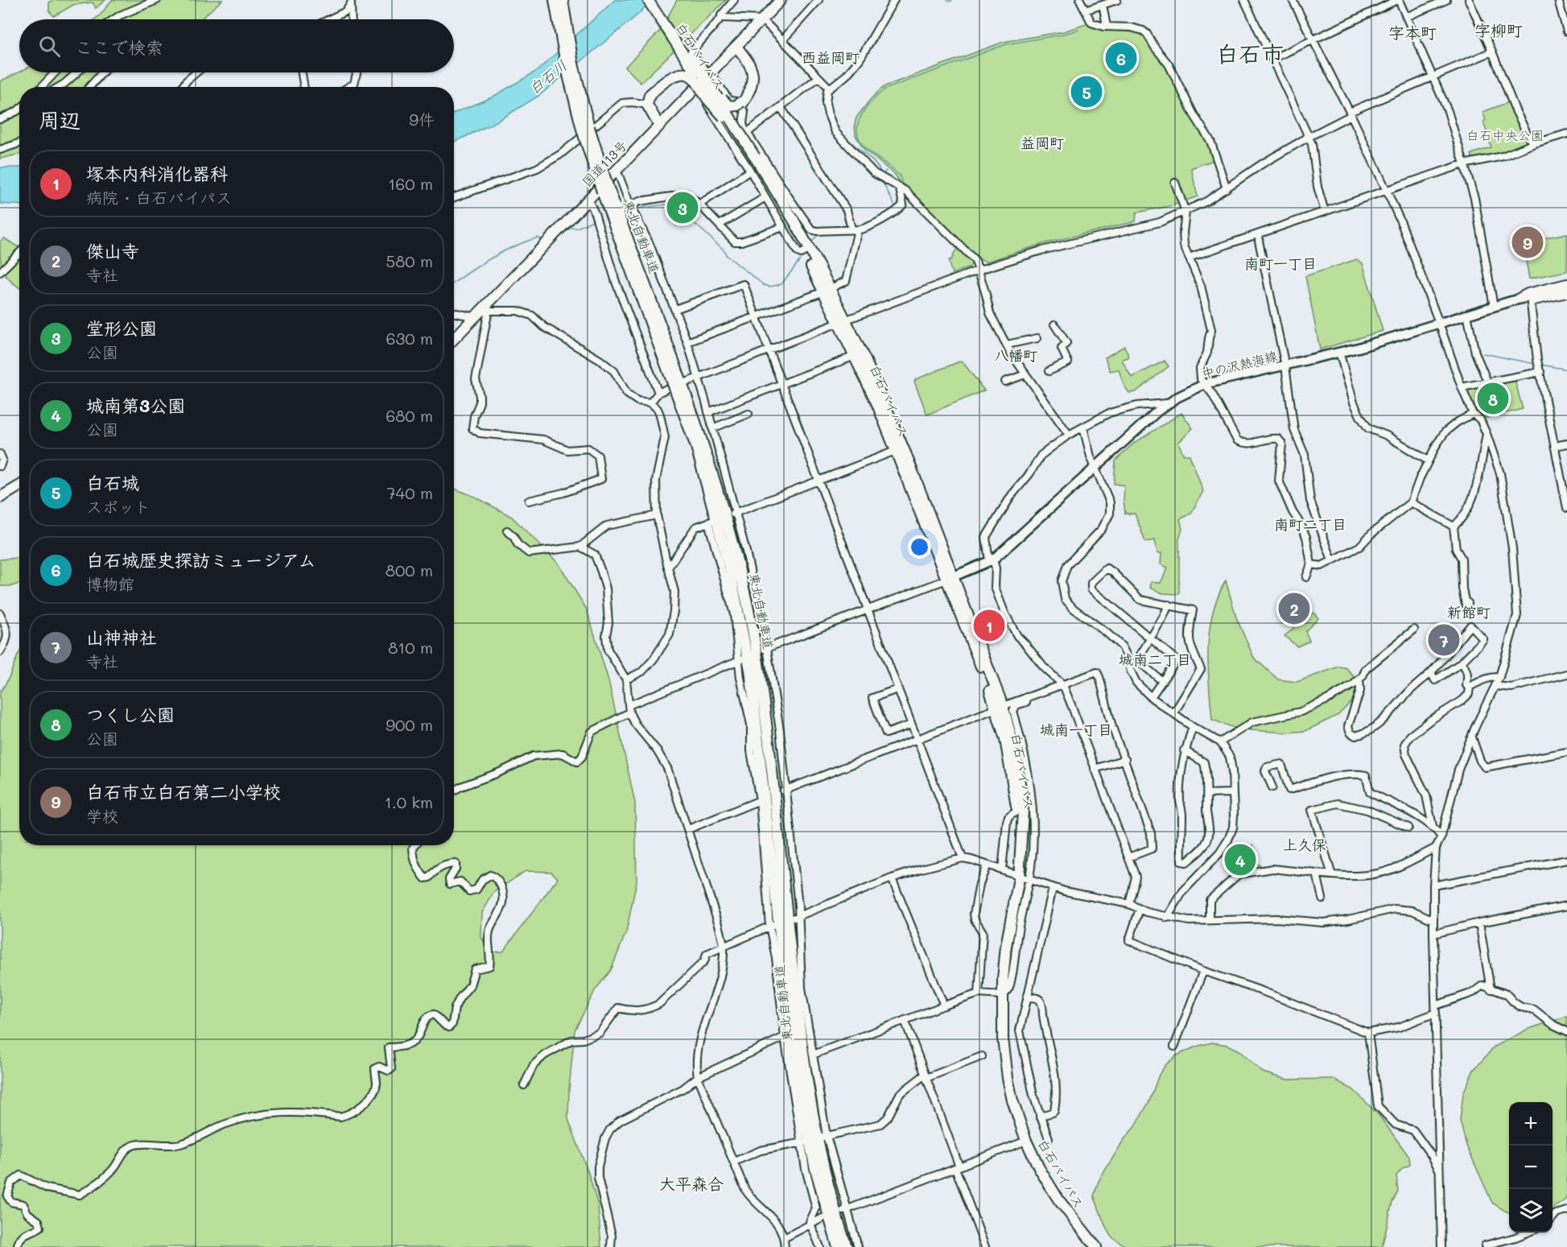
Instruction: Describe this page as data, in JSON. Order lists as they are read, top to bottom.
{
  "streets": {
    "highway": ["白石バイパス", "国道113号", "東北自動車道"],
    "main road": ["中の沢熱海線"]
  },
  "crossings": [
    ["白石バイパス", "国道113号"],
    ["白石バイパス", "中の沢熱海線"]
  ],
  "districts": [
    "字柳町",
    "字本町",
    "白石市",
    "西益岡町",
    "益岡町",
    "南町一丁目",
    "八幡町",
    "南町二丁目",
    "新館町",
    "城南二丁目",
    "城南一丁目",
    "上久保",
    "大平森合"
  ],
  "water": ["白石川"],
  "parks": ["白石中央公園"],
  "page": {
    "search": "ここで検索",
    "pins": [
      "6",
      "5",
      "3",
      "9",
      "8",
      "2",
      "1",
      "7",
      "4"
    ],
    "heading": ["周辺", "9件"],
    "list": [
      {
        "mark": "1",
        "name": "塚本内科消化器科",
        "note": "病院 · 白石バイパス",
        "value": "160 m"
      },
      {
        "mark": "2",
        "name": "傑山寺",
        "note": "寺社",
        "value": "580 m"
      },
      {
        "mark": "3",
        "name": "堂形公園",
        "note": "公園",
        "value": "630 m"
      },
      {
        "mark": "4",
        "name": "城南第3公園",
        "note": "公園",
        "value": "680 m"
      },
      {
        "mark": "5",
        "name": "白石城",
        "note": "スポット",
        "value": "740 m"
      },
      {
        "mark": "6",
        "name": "白石城歴史探訪ミュージアム",
        "note": "博物館",
        "value": "800 m"
      },
      {
        "mark": "7",
        "name": "山神神社",
        "note": "寺社",
        "value": "810 m"
      },
      {
        "mark": "8",
        "name": "つくし公園",
        "note": "公園",
        "value": "900 m"
      },
      {
        "mark": "9",
        "name": "白石市立白石第二小学校",
        "note": "学校",
        "value": "1.0 km"
      }
    ],
    "map_buttons": ["+", "−"]
  }
}
